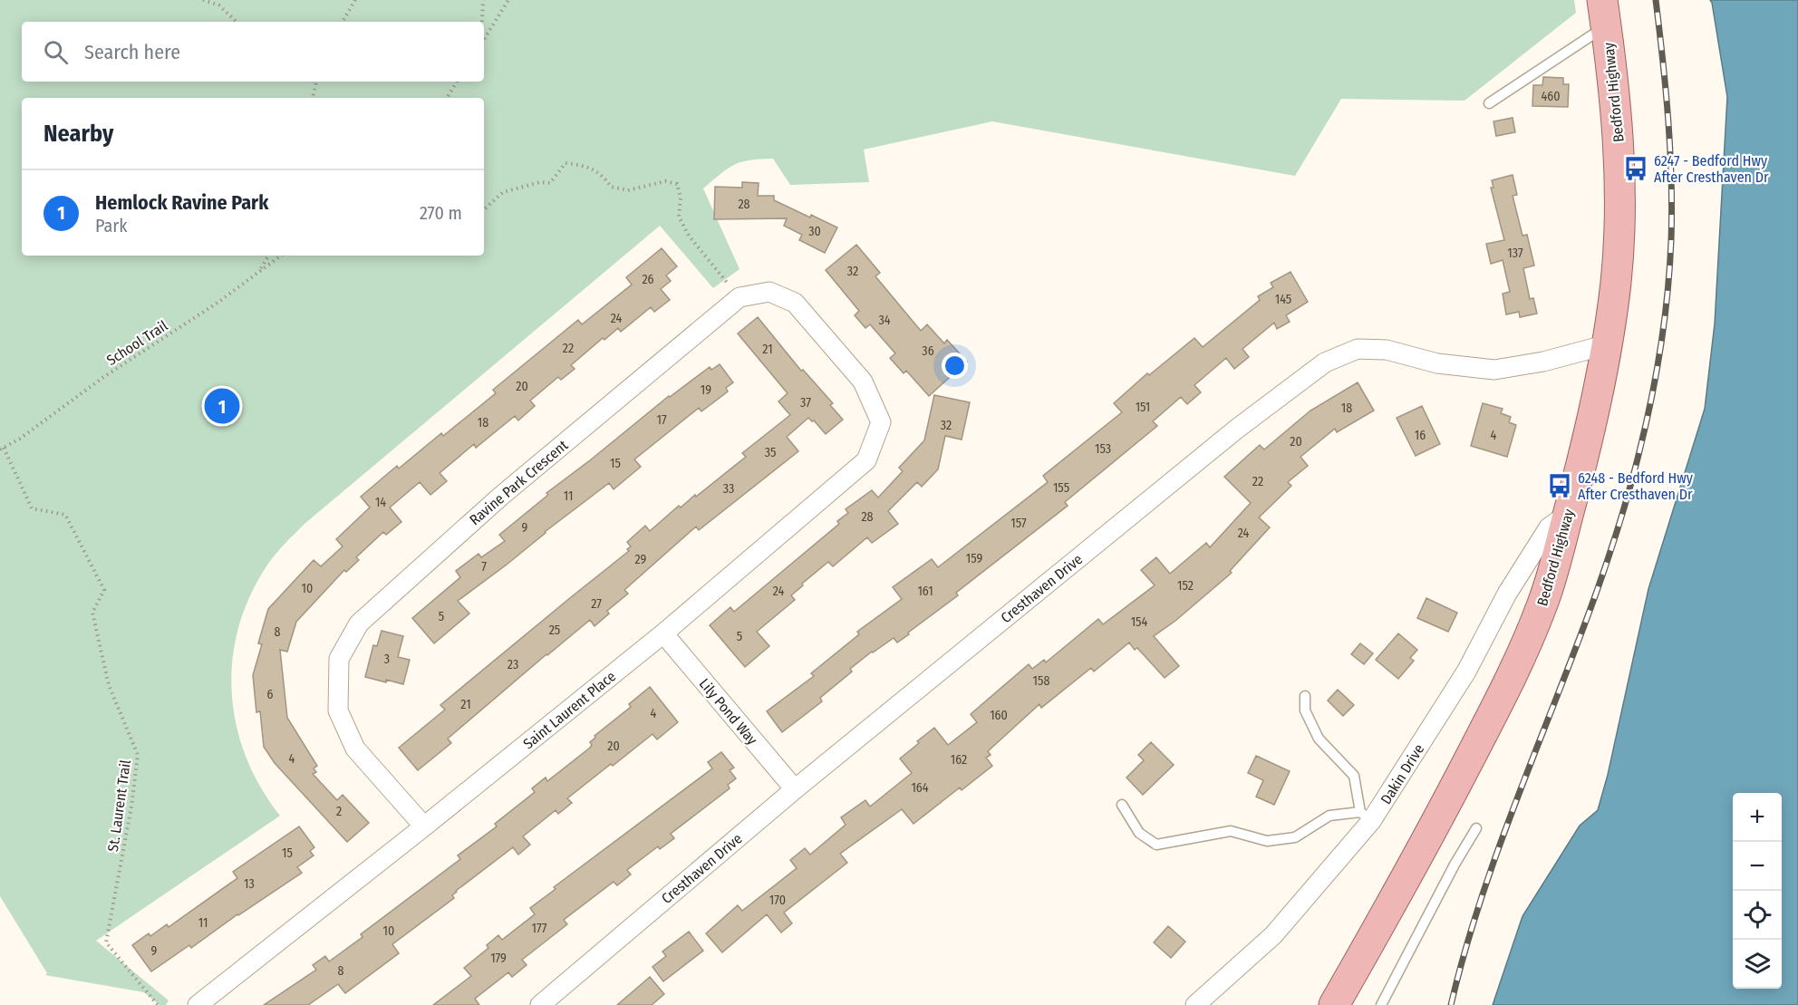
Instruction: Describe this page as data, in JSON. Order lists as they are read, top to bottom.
{
  "streets": {
    "main road": ["Bedford Highway"],
    "street": [
      "Ravine Park Crescent",
      "Cresthaven Drive",
      "Saint Laurent Place",
      "Lily Pond Way",
      "Dakin Drive"
    ],
    "path": ["School Trail", "St. Laurent Trail"]
  },
  "crossings": [
    ["Bedford Highway", "Cresthaven Drive"],
    ["Bedford Highway", "Dakin Drive"],
    ["School Trail", "St. Laurent Trail"],
    ["Ravine Park Crescent", "Saint Laurent Place"],
    ["Cresthaven Drive", "Lily Pond Way"],
    ["Saint Laurent Place", "Lily Pond Way"]
  ],
  "places": {
    "bus stop": ["6247 - Bedford Hwy After Cresthaven Dr", "6248 - Bedford Hwy After Cresthaven Dr"]
  },
  "house_numbers": [
    "460",
    "28",
    "30",
    "137",
    "32",
    "26",
    "145",
    "24",
    "34",
    "22",
    "21",
    "36",
    "20",
    "19",
    "37",
    "151",
    "18",
    "17",
    "18",
    "32",
    "16",
    "4",
    "20",
    "153",
    "35",
    "15",
    "22",
    "155",
    "33",
    "11",
    "14",
    "28",
    "157",
    "9",
    "24",
    "159",
    "29",
    "7",
    "152",
    "10",
    "24",
    "161",
    "27",
    "5",
    "154",
    "25",
    "8",
    "5",
    "3",
    "23",
    "158",
    "6",
    "21",
    "4",
    "160",
    "20",
    "4",
    "162",
    "164",
    "2",
    "15",
    "13",
    "170",
    "11",
    "177",
    "10",
    "9",
    "179",
    "8"
  ],
  "page": {
    "search": "Search here",
    "heading": "Nearby",
    "list": [
      {
        "mark": "1",
        "name": "Hemlock Ravine Park",
        "note": "Park",
        "value": "270 m"
      }
    ],
    "pins": "1",
    "map_buttons": ["+", "−"]
  }
}
